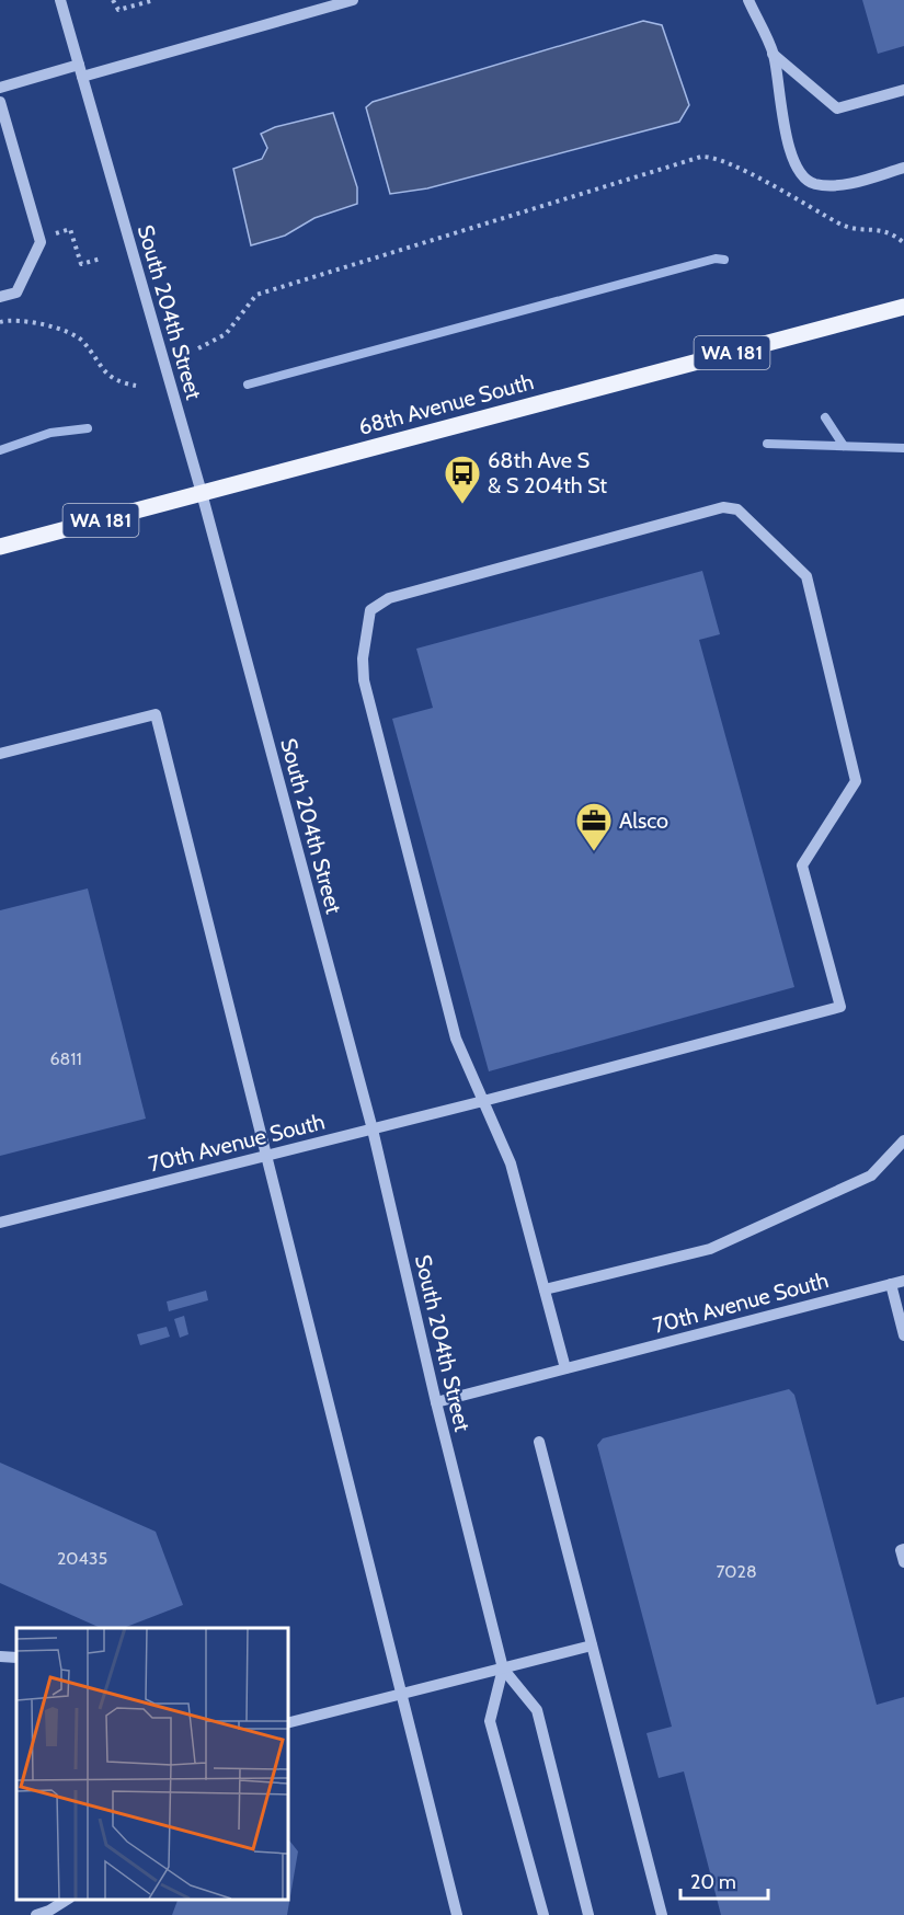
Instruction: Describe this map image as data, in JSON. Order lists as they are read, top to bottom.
{
  "streets": {
    "main road": ["WA 181", "68th Avenue South"],
    "street": ["South 204th Street", "70th Avenue South"]
  },
  "crossings": [
    ["South 204th Street", "68th Avenue South"],
    ["South 204th Street", "70th Avenue South"]
  ],
  "places": {
    "bus stop": ["68th Ave S & S 204th St"],
    "office": ["Alsco"]
  },
  "house_numbers": ["6811", "20435", "7028"],
  "scale_bar": "20 m"
}
